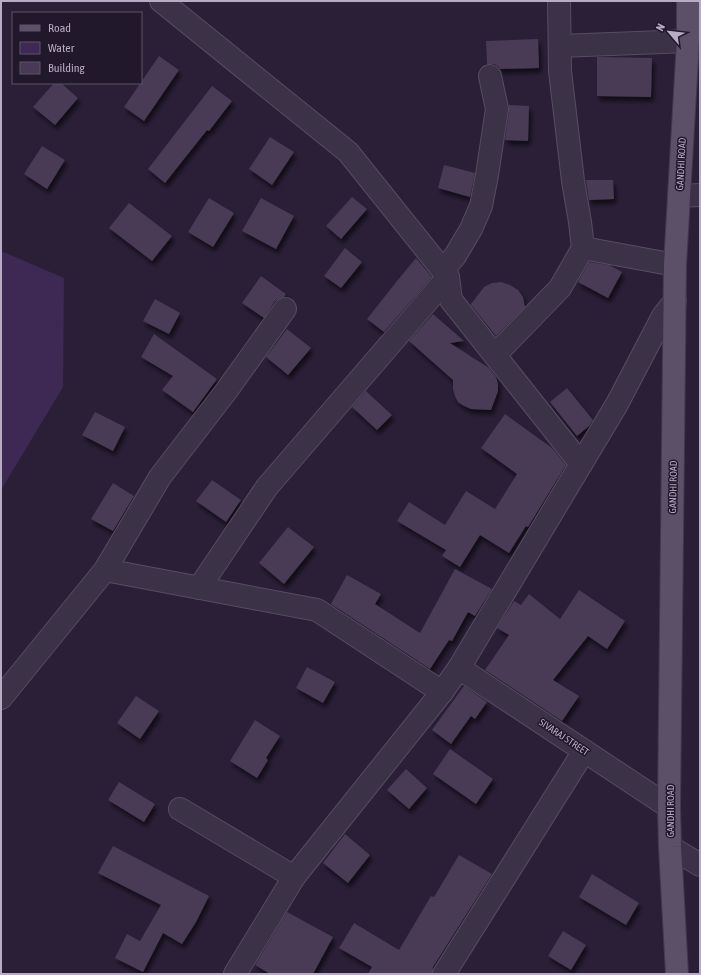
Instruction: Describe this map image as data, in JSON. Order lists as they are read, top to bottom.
{
  "streets": {
    "main road": ["GANDHI ROAD"],
    "street": ["SIVARAJ STREET"]
  },
  "crossings": [
    ["GANDHI ROAD", "SIVARAJ STREET"]
  ],
  "legend": ["Road", "Water", "Building"],
  "north": "top left"
}
